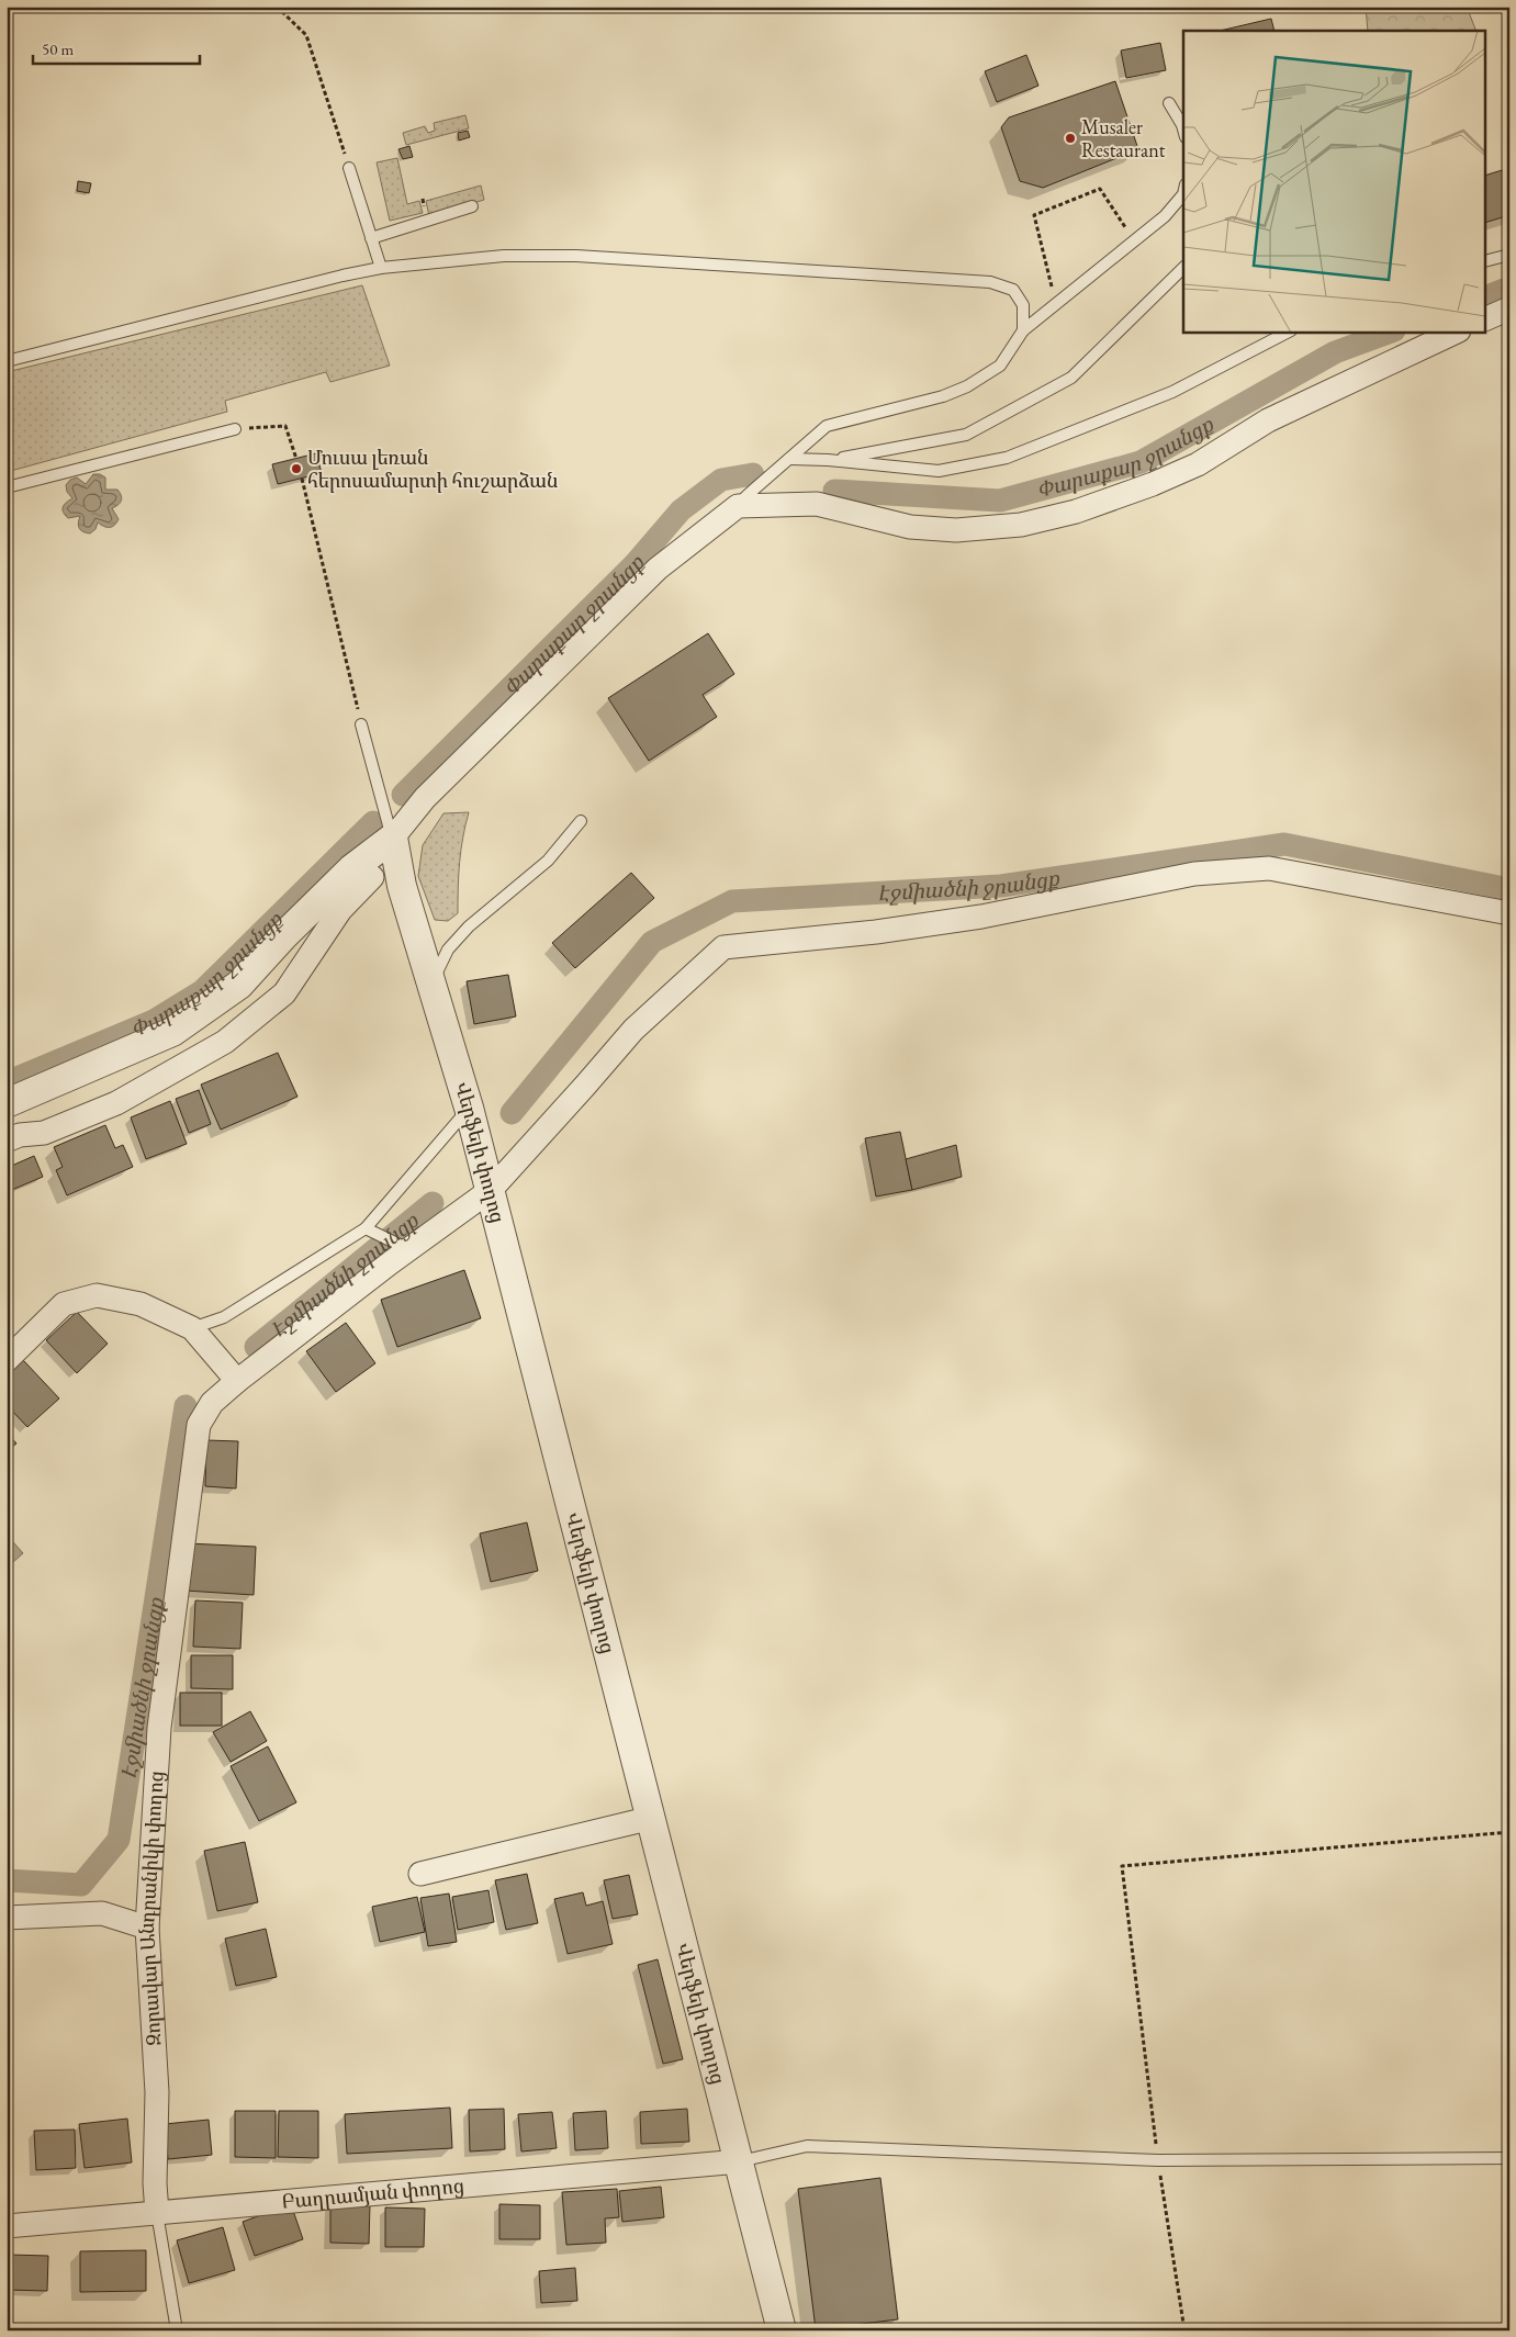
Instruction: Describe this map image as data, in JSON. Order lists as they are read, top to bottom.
{
  "streets": {
    "street": ["Վերֆելի փողոց", "Զորավար Անդրանիկի փողոց", "Բաղրամյան փողոց"]
  },
  "crossings": [
    ["Վերֆելի փողոց", "Զորավար Անդրանիկի փողոց"],
    ["Վերֆելի փողոց", "Բաղրամյան փողոց"],
    ["Զորավար Անդրանիկի փողոց", "Բաղրամյան փողոց"]
  ],
  "water": ["Փարաքար ջրանցք", "Էջմիածնի ջրանցք"],
  "places": ["Musaler Restaurant", "Մուսա լեռան հերոսամարտի հուշարձան"],
  "scale_bar": "50 m"
}
